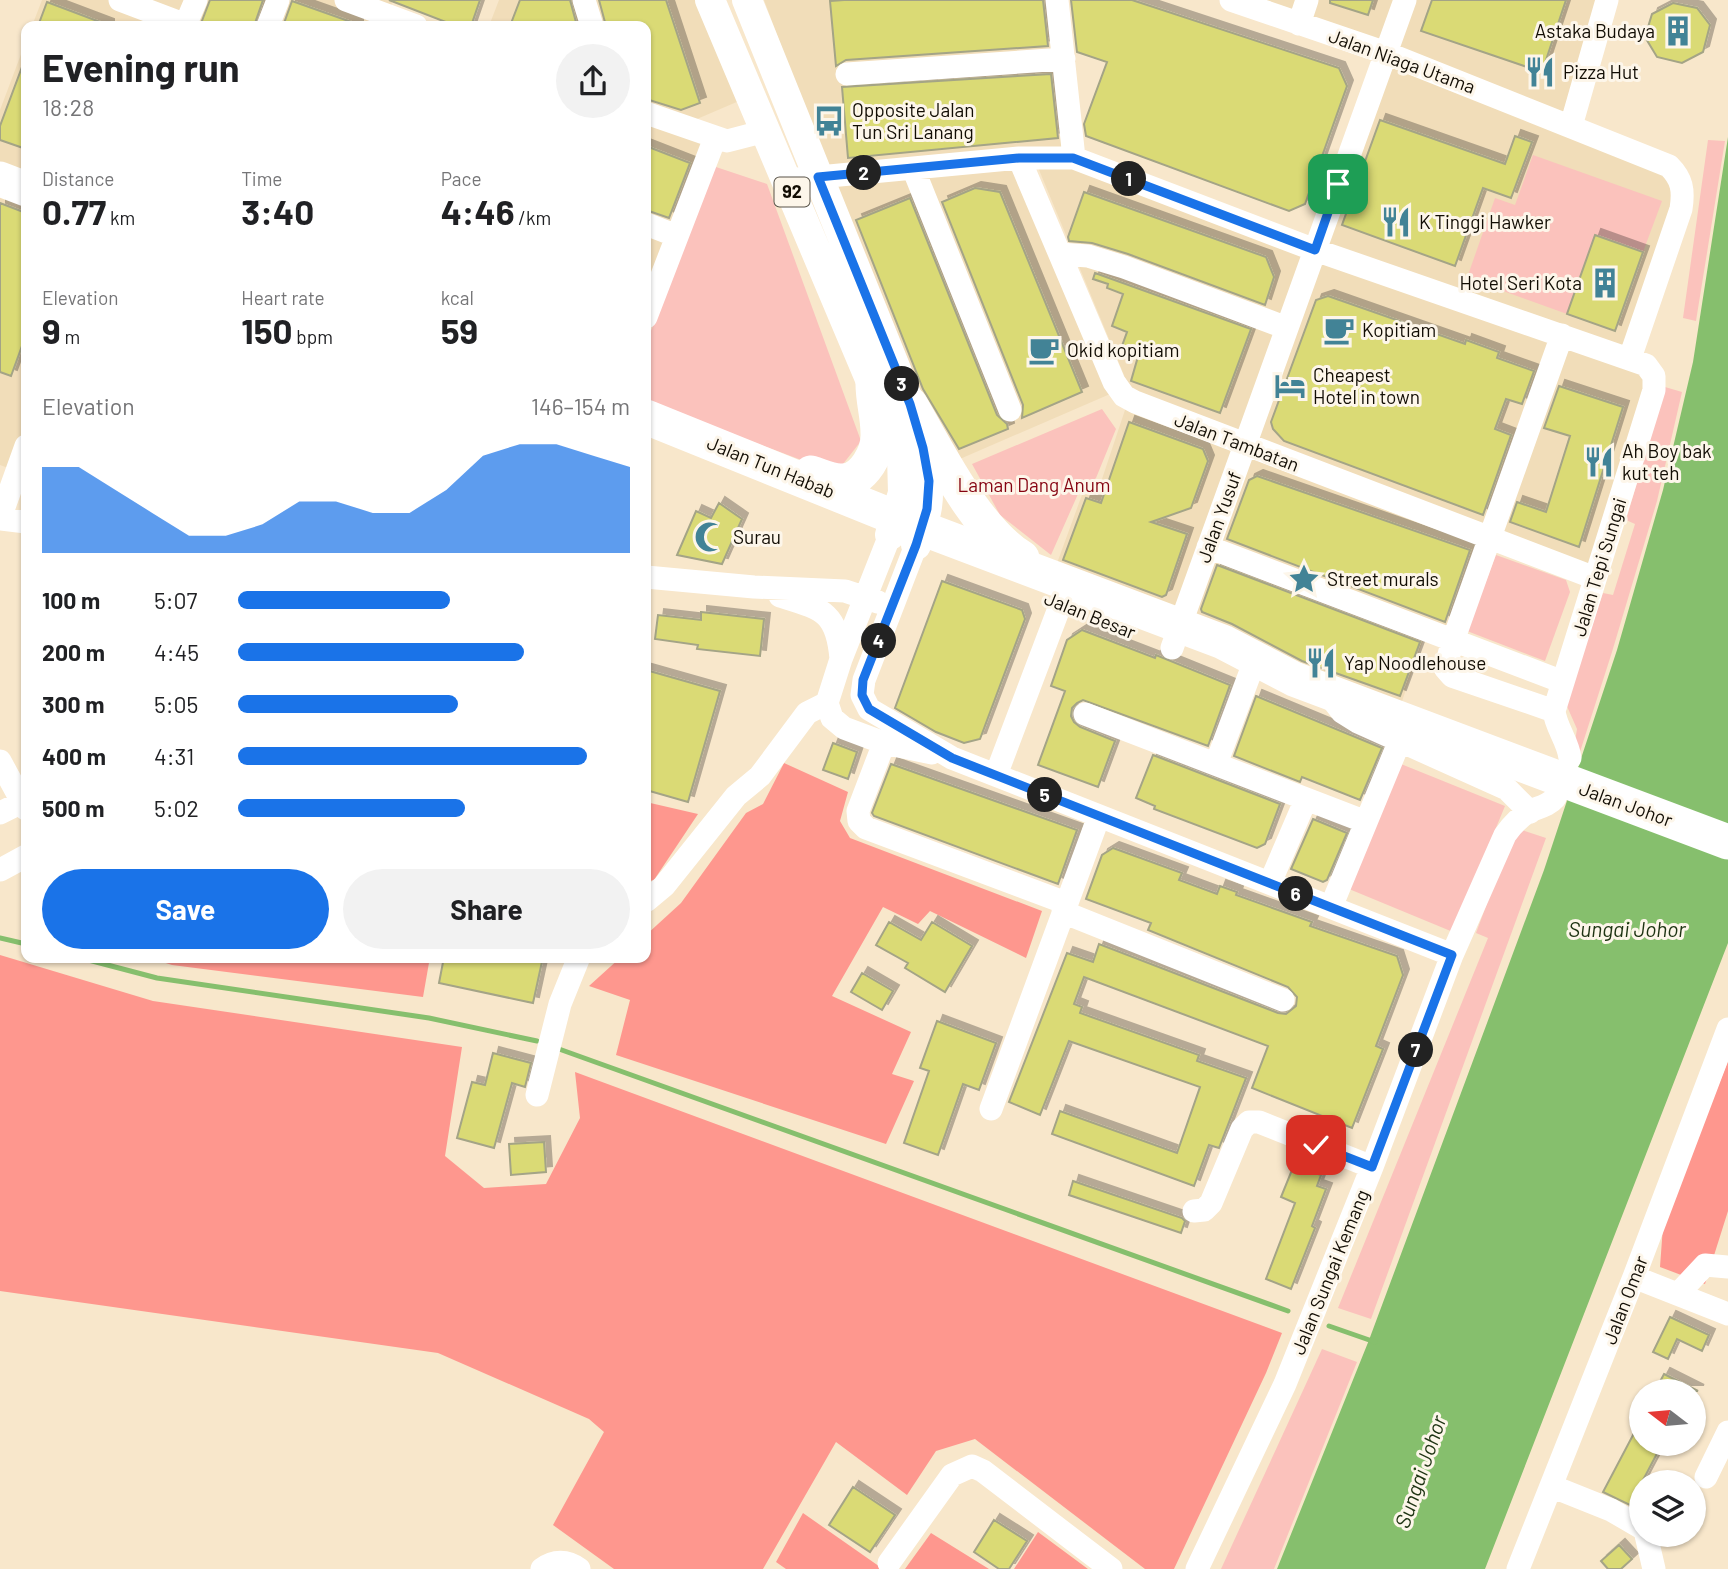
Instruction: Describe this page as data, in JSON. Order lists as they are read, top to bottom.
{
  "streets": {
    "highway": ["Jalan Tun Habab", "Jalan Besar", "Jalan Johor"],
    "main road": ["92"],
    "street": [
      "Jalan Niaga Utama",
      "Jalan Tambatan",
      "Jalan Yusuf",
      "Jalan Tepi Sungai",
      "Jalan Sungai Kemang",
      "Jalan Omar"
    ]
  },
  "crossings": [
    ["Jalan Niaga Utama", "Jalan Yusuf"],
    ["Jalan Niaga Utama", "Jalan Tepi Sungai"],
    ["92", "Jalan Tun Habab"],
    ["92", "Jalan Besar"],
    ["Jalan Tambatan", "Jalan Yusuf"],
    ["Jalan Tambatan", "Jalan Tepi Sungai"],
    ["Jalan Tun Habab", "Jalan Besar"],
    ["Jalan Yusuf", "Jalan Besar"],
    ["Jalan Besar", "Jalan Johor"]
  ],
  "water": ["Sungai Johor"],
  "parks": ["Laman Dang Anum"],
  "places": {
    "building": ["Astaka Budaya", "Hotel Seri Kota"],
    "restaurant": [
      "Pizza Hut",
      "K Tinggi Hawker",
      "Ah Boy bak kut teh",
      "Yap Noodlehouse"
    ],
    "bus stop": ["Opposite Jalan Tun Sri Lanang"],
    "cafe": ["Kopitiam", "Okid kopitiam"],
    "hotel": ["Cheapest Hotel in town"],
    "mosque": ["Surau"],
    "place": ["Street murals"]
  },
  "north": "left",
  "page": {
    "heading": ["Evening run", "18:28"],
    "stats": [
      ["Distance", "0.77 km"],
      ["Time", "3:40"],
      ["Pace", "4:46 /km"],
      ["Elevation", "9 m"],
      ["Heart rate", "150 bpm"],
      ["kcal", "59"]
    ],
    "pins": [
      "2",
      "1",
      "3",
      "4",
      "5",
      "6",
      "7"
    ],
    "chart": ["Elevation", "146–154 m"],
    "list": [
      {
        "name": "100 m",
        "note": "5:07"
      },
      {
        "name": "200 m",
        "note": "4:45"
      },
      {
        "name": "300 m",
        "note": "5:05"
      },
      {
        "name": "400 m",
        "note": "4:31"
      },
      {
        "name": "500 m",
        "note": "5:02"
      }
    ],
    "buttons": ["Save", "Share"]
  }
}
